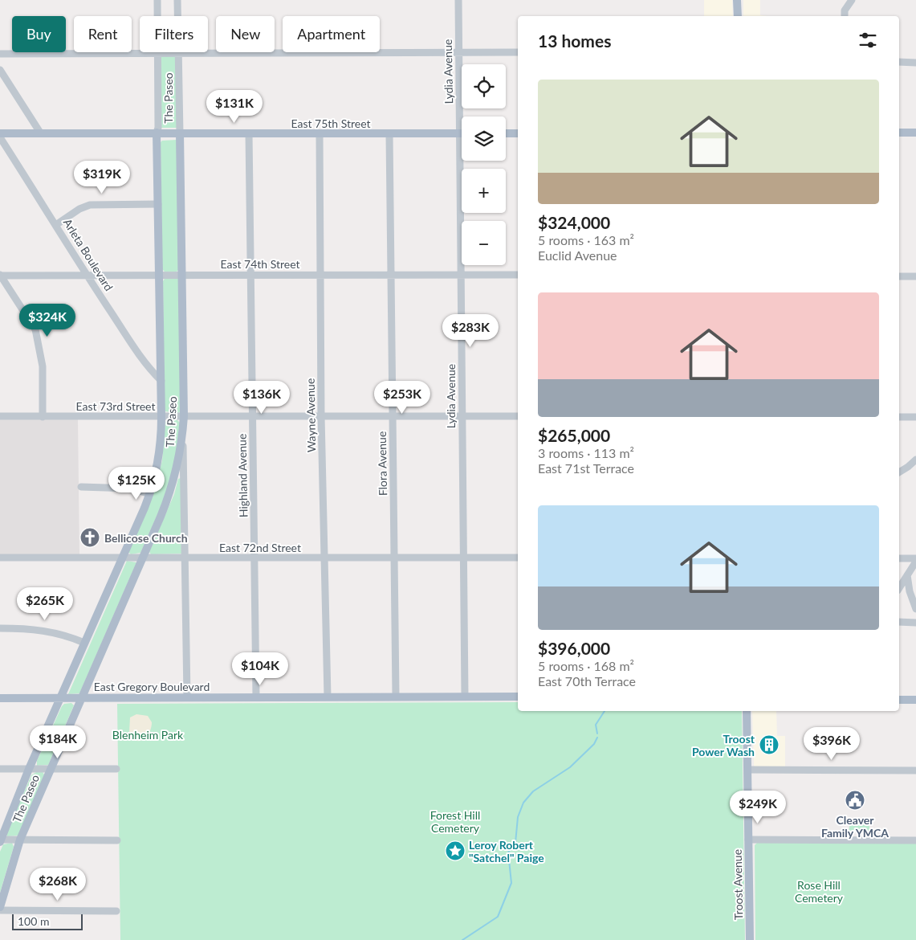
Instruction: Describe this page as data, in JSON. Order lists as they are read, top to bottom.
{
  "streets": {
    "main road": [
      "The Paseo",
      "East 75th Street",
      "East Gregory Boulevard",
      "Troost Avenue"
    ],
    "street": [
      "Lydia Avenue",
      "Arleta Boulevard",
      "East 74th Street",
      "East 73rd Street",
      "Wayne Avenue",
      "Flora Avenue",
      "Highland Avenue",
      "East 72nd Street"
    ]
  },
  "crossings": [
    ["Lydia Avenue", "East 74th Street"],
    ["Lydia Avenue", "East 73rd Street"],
    ["Lydia Avenue", "East 72nd Street"],
    ["Lydia Avenue", "East Gregory Boulevard"],
    ["The Paseo", "East 75th Street"],
    ["The Paseo", "Arleta Boulevard"],
    ["The Paseo", "East 74th Street"],
    ["The Paseo", "East 73rd Street"],
    ["The Paseo", "East 72nd Street"],
    ["The Paseo", "East Gregory Boulevard"],
    ["East 75th Street", "Wayne Avenue"],
    ["East 75th Street", "Flora Avenue"],
    ["East 75th Street", "Highland Avenue"],
    ["Arleta Boulevard", "East 74th Street"],
    ["East 74th Street", "Wayne Avenue"],
    ["East 74th Street", "Flora Avenue"],
    ["East 74th Street", "Highland Avenue"],
    ["East 73rd Street", "Wayne Avenue"],
    ["East 73rd Street", "Flora Avenue"],
    ["East 73rd Street", "Highland Avenue"],
    ["Wayne Avenue", "East 72nd Street"],
    ["Wayne Avenue", "East Gregory Boulevard"],
    ["Flora Avenue", "East 72nd Street"],
    ["Flora Avenue", "East Gregory Boulevard"],
    ["Highland Avenue", "East 72nd Street"],
    ["Highland Avenue", "East Gregory Boulevard"]
  ],
  "parks": ["Blenheim Park", "Forest Hill Cemetery", "Rose Hill Cemetery"],
  "places": {
    "church": ["Bellicose Church"],
    "building": ["Troost Power Wash"],
    "public building": ["Cleaver Family YMCA"],
    "place": ["Leroy Robert \"Satchel\" Paige"]
  },
  "scale_bar": "100 m",
  "page": {
    "chip": [
      "Buy",
      "Rent",
      "Filters",
      "New",
      "Apartment"
    ],
    "heading": "13 homes",
    "map_buttons": ["+", "−"],
    "list": [
      {
        "name": "$324,000",
        "note": "5 rooms · 163 m² · Euclid Avenue"
      },
      {
        "name": "$265,000",
        "note": "3 rooms · 113 m² · East 71st Terrace"
      },
      {
        "name": "$396,000",
        "note": "5 rooms · 168 m² · East 70th Terrace"
      }
    ],
    "price": [
      "$131K",
      "$319K",
      "$324K",
      "$283K",
      "$136K",
      "$253K",
      "$125K",
      "$265K",
      "$104K",
      "$184K",
      "$396K",
      "$249K",
      "$268K"
    ],
    "scale": "100 m"
  }
}
